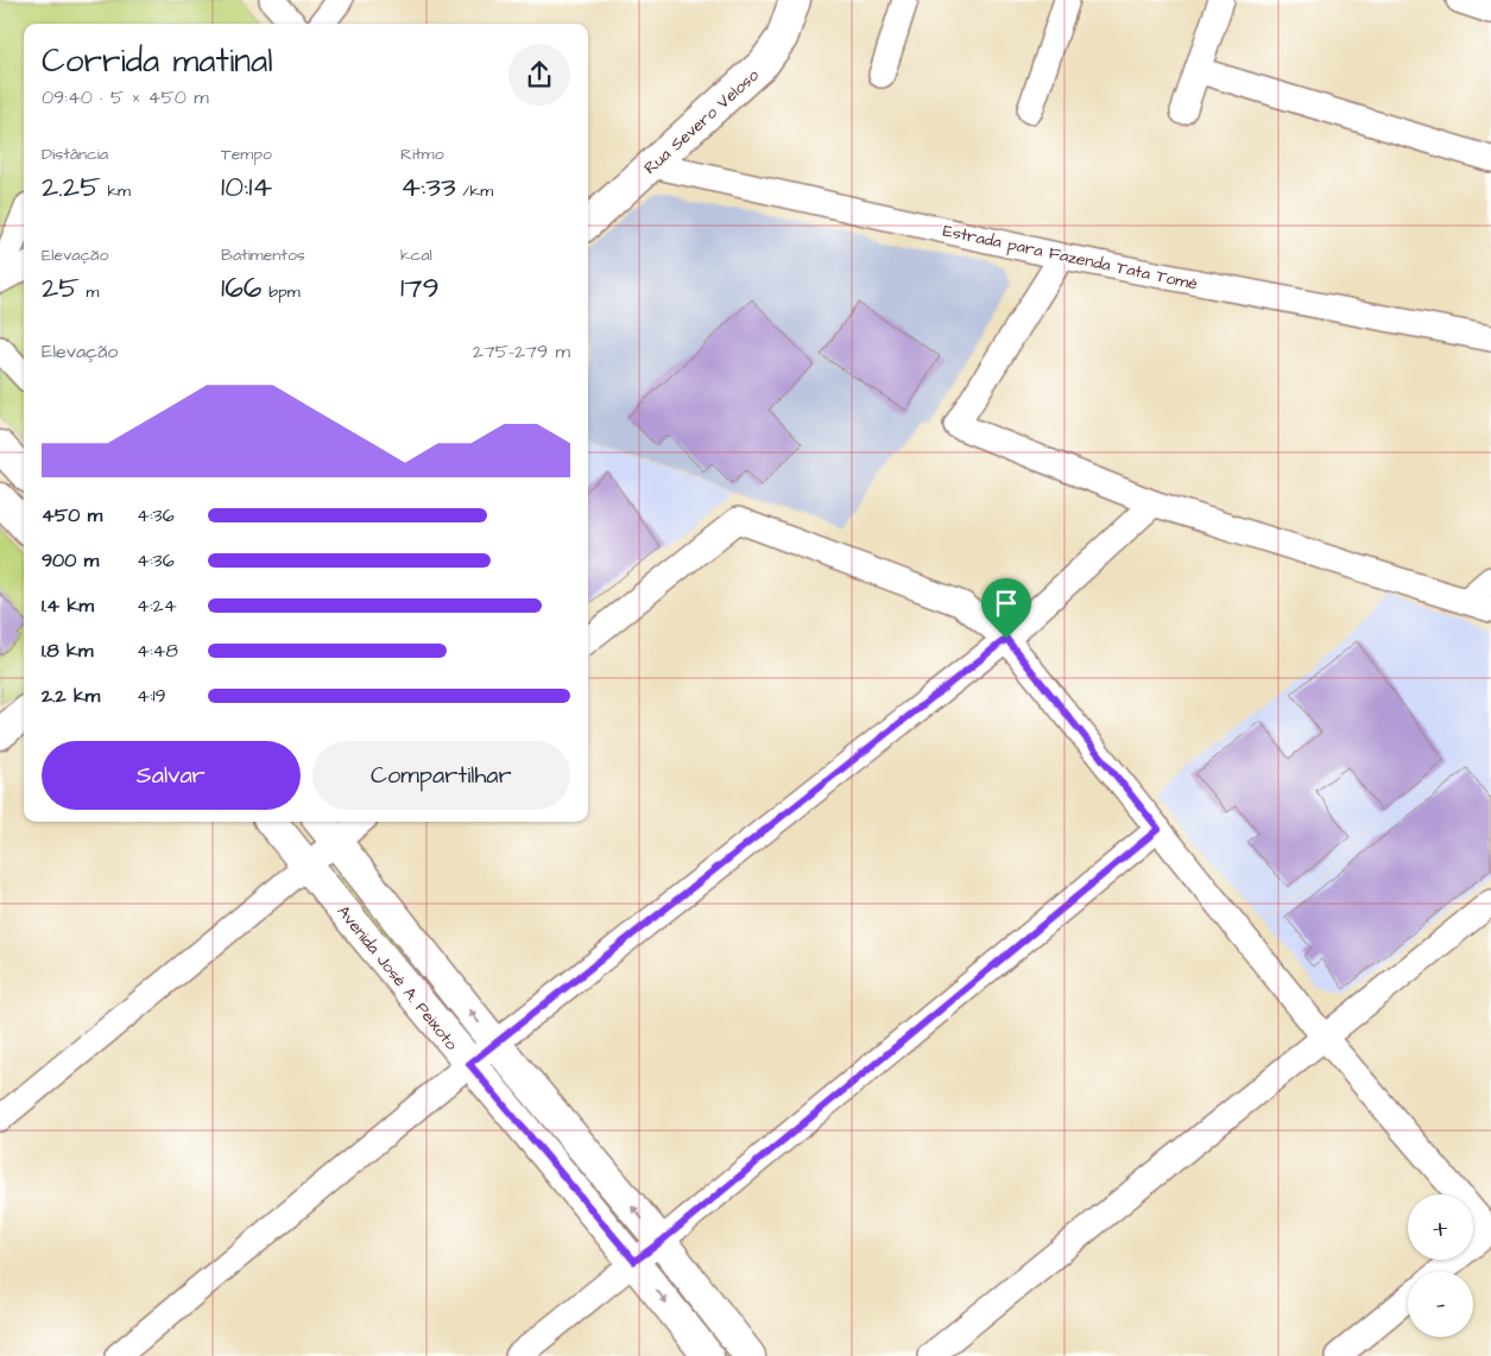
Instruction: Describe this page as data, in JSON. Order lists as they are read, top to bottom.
{
  "streets": {
    "street": ["Rua Severo Veloso", "Estrada para Fazenda Tata Tomé", "Avenida José A. Peixoto"]
  },
  "crossings": [
    ["Rua Severo Veloso", "Estrada para Fazenda Tata Tomé"]
  ],
  "page": {
    "heading": ["Corrida matinal", "09:40 · 5 × 450 m"],
    "stats": [
      ["Distância", "2.25 km"],
      ["Tempo", "10:14"],
      ["Ritmo", "4:33 /km"],
      ["Elevação", "25 m"],
      ["Batimentos", "166 bpm"],
      ["kcal", "179"]
    ],
    "chart": ["Elevação", "275–279 m"],
    "list": [
      {
        "name": "450 m",
        "note": "4:36"
      },
      {
        "name": "900 m",
        "note": "4:36"
      },
      {
        "name": "1.4 km",
        "note": "4:24"
      },
      {
        "name": "1.8 km",
        "note": "4:48"
      },
      {
        "name": "2.2 km",
        "note": "4:19"
      }
    ],
    "buttons": ["Salvar", "Compartilhar"],
    "map_buttons": ["+", "−"]
  }
}
